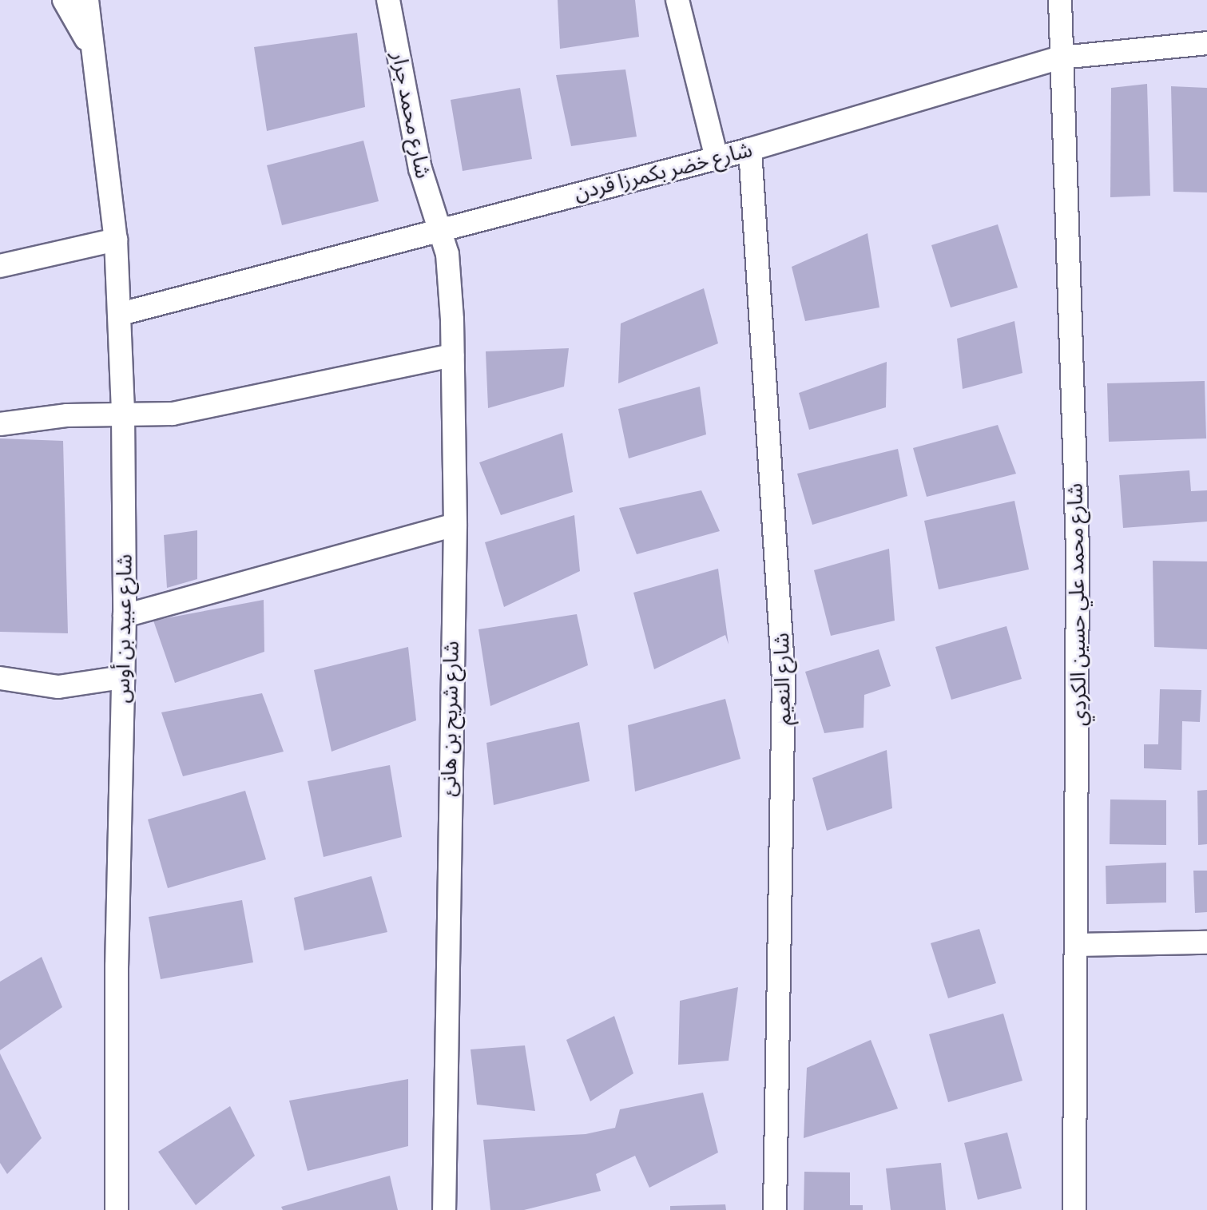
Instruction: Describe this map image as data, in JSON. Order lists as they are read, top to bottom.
{
  "streets": {
    "street": [
      "شارع محمد جرار",
      "شارع خضر بكمرزا قردن",
      "شارع محمد علي حسين الكردي",
      "شارع عبيد بن أوس",
      "شارع النعيم",
      "شارع شريح بن هانئ"
    ]
  },
  "crossings": [
    ["شارع محمد جرار", "شارع خضر بكمرزا قردن"],
    ["شارع محمد جرار", "شارع شريح بن هانئ"],
    ["شارع خضر بكمرزا قردن", "شارع محمد علي حسين الكردي"],
    ["شارع خضر بكمرزا قردن", "شارع عبيد بن أوس"],
    ["شارع خضر بكمرزا قردن", "شارع النعيم"],
    ["شارع خضر بكمرزا قردن", "شارع شريح بن هانئ"]
  ]
}
